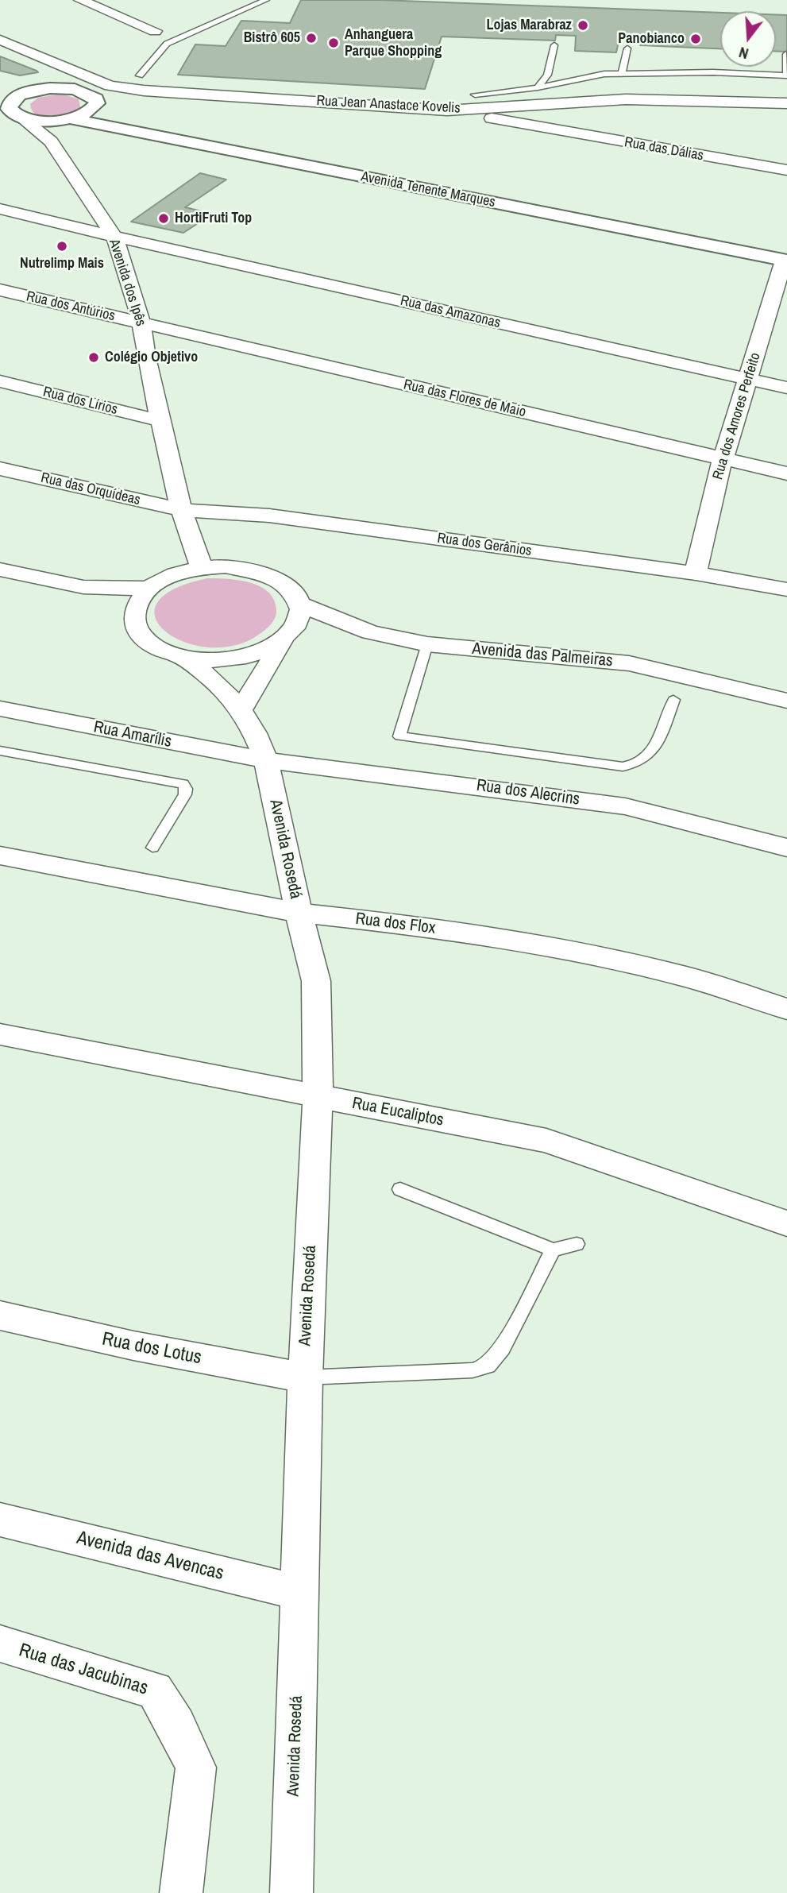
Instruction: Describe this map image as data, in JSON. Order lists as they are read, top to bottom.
{
  "streets": {
    "main road": ["Avenida Tenente Marques"],
    "street": [
      "Rua Jean Anastace Kovelis",
      "Rua das Dálias",
      "Avenida dos Ipês",
      "Rua dos Antúrios",
      "Rua das Amazonas",
      "Rua das Flores de Maio",
      "Rua dos Lírios",
      "Rua dos Amores Perfeito",
      "Rua das Orquídeas",
      "Rua dos Gerânios",
      "Avenida das Palmeiras",
      "Rua Amarílis",
      "Rua dos Alecrins",
      "Avenida Rosedá",
      "Rua dos Flox",
      "Rua Eucaliptos",
      "Rua dos Lotus",
      "Avenida das Avencas",
      "Rua das Jacubinas"
    ]
  },
  "crossings": [
    ["Rua Jean Anastace Kovelis", "Rua das Dálias"],
    ["Avenida Tenente Marques", "Avenida dos Ipês"],
    ["Avenida Tenente Marques", "Rua dos Amores Perfeito"],
    ["Avenida dos Ipês", "Rua dos Antúrios"],
    ["Avenida dos Ipês", "Rua das Amazonas"],
    ["Avenida dos Ipês", "Rua das Flores de Maio"],
    ["Avenida dos Ipês", "Rua dos Lírios"],
    ["Avenida dos Ipês", "Rua das Orquídeas"],
    ["Avenida dos Ipês", "Rua dos Gerânios"],
    ["Avenida dos Ipês", "Avenida das Palmeiras"],
    ["Avenida dos Ipês", "Avenida Rosedá"],
    ["Rua dos Antúrios", "Rua das Flores de Maio"],
    ["Rua das Amazonas", "Rua dos Amores Perfeito"],
    ["Rua das Flores de Maio", "Rua dos Amores Perfeito"],
    ["Rua dos Amores Perfeito", "Rua dos Gerânios"],
    ["Rua das Orquídeas", "Rua dos Gerânios"],
    ["Avenida das Palmeiras", "Avenida Rosedá"],
    ["Rua Amarílis", "Rua dos Alecrins"],
    ["Rua Amarílis", "Avenida Rosedá"],
    ["Rua dos Alecrins", "Avenida Rosedá"],
    ["Avenida Rosedá", "Rua dos Flox"],
    ["Avenida Rosedá", "Rua Eucaliptos"],
    ["Avenida Rosedá", "Rua dos Lotus"],
    ["Avenida Rosedá", "Avenida das Avencas"]
  ],
  "places": [
    "Lojas Marabraz",
    "Bistrô 605",
    "Panobianco",
    "Anhanguera Parque Shopping",
    "HortiFruti Top",
    "Nutrelimp Mais",
    "Colégio Objetivo"
  ],
  "north": "bottom"
}
